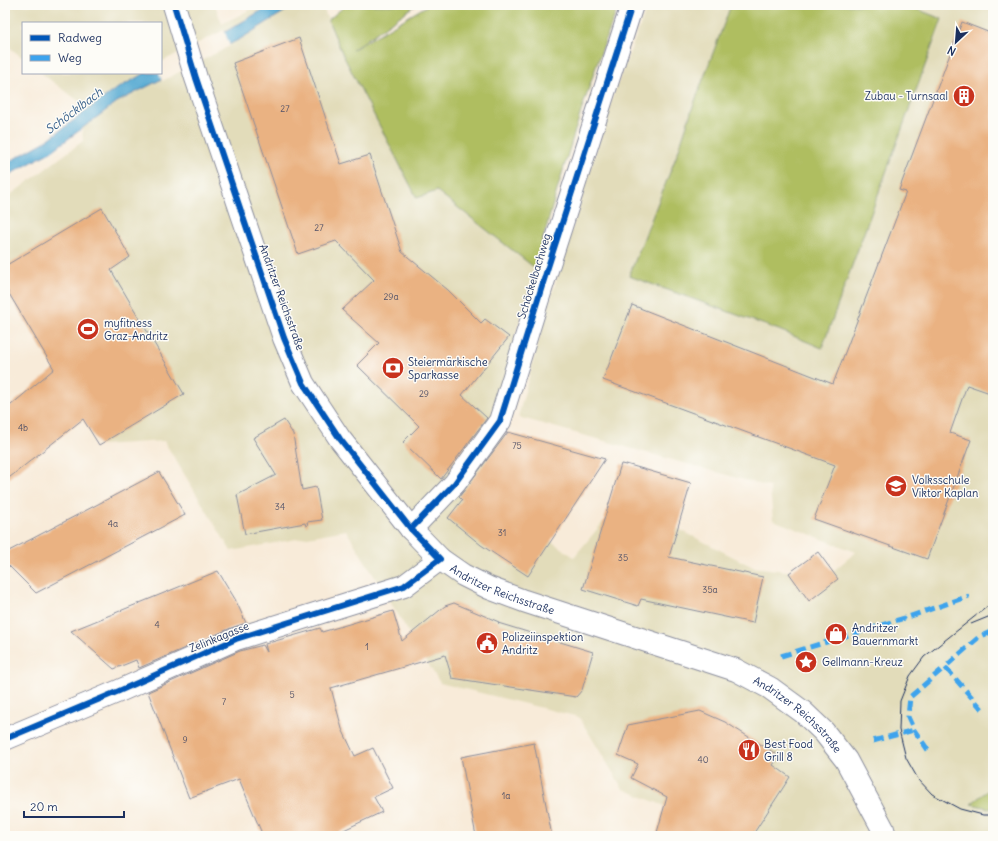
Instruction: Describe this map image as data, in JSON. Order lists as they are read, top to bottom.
{
  "streets": {
    "street": ["Schöckelbachweg", "Andritzer Reichsstraße", "Zelinkagasse"]
  },
  "crossings": [
    ["Schöckelbachweg", "Andritzer Reichsstraße"],
    ["Andritzer Reichsstraße", "Zelinkagasse"]
  ],
  "water": ["Schöcklbach"],
  "places": {
    "building": ["Zubau - Turnsaal"],
    "sports": ["myfitness Graz-Andritz"],
    "bank": ["Steiermärkische Sparkasse"],
    "school or university": ["Volksschule Viktor Kaplan"],
    "shop": ["Andritzer Bauernmarkt"],
    "public building": ["Polizeiinspektion Andritz"],
    "place": ["Gellmann-Kreuz"],
    "restaurant": ["Best Food Grill 8"]
  },
  "house_numbers": [
    "27",
    "27",
    "29a",
    "29",
    "4b",
    "75",
    "34",
    "4a",
    "31",
    "35",
    "35a",
    "4",
    "1",
    "5",
    "7",
    "9",
    "40",
    "1a"
  ],
  "legend": ["Radweg", "Weg"],
  "scale_bar": "20 m",
  "north": "bottom left"
}
